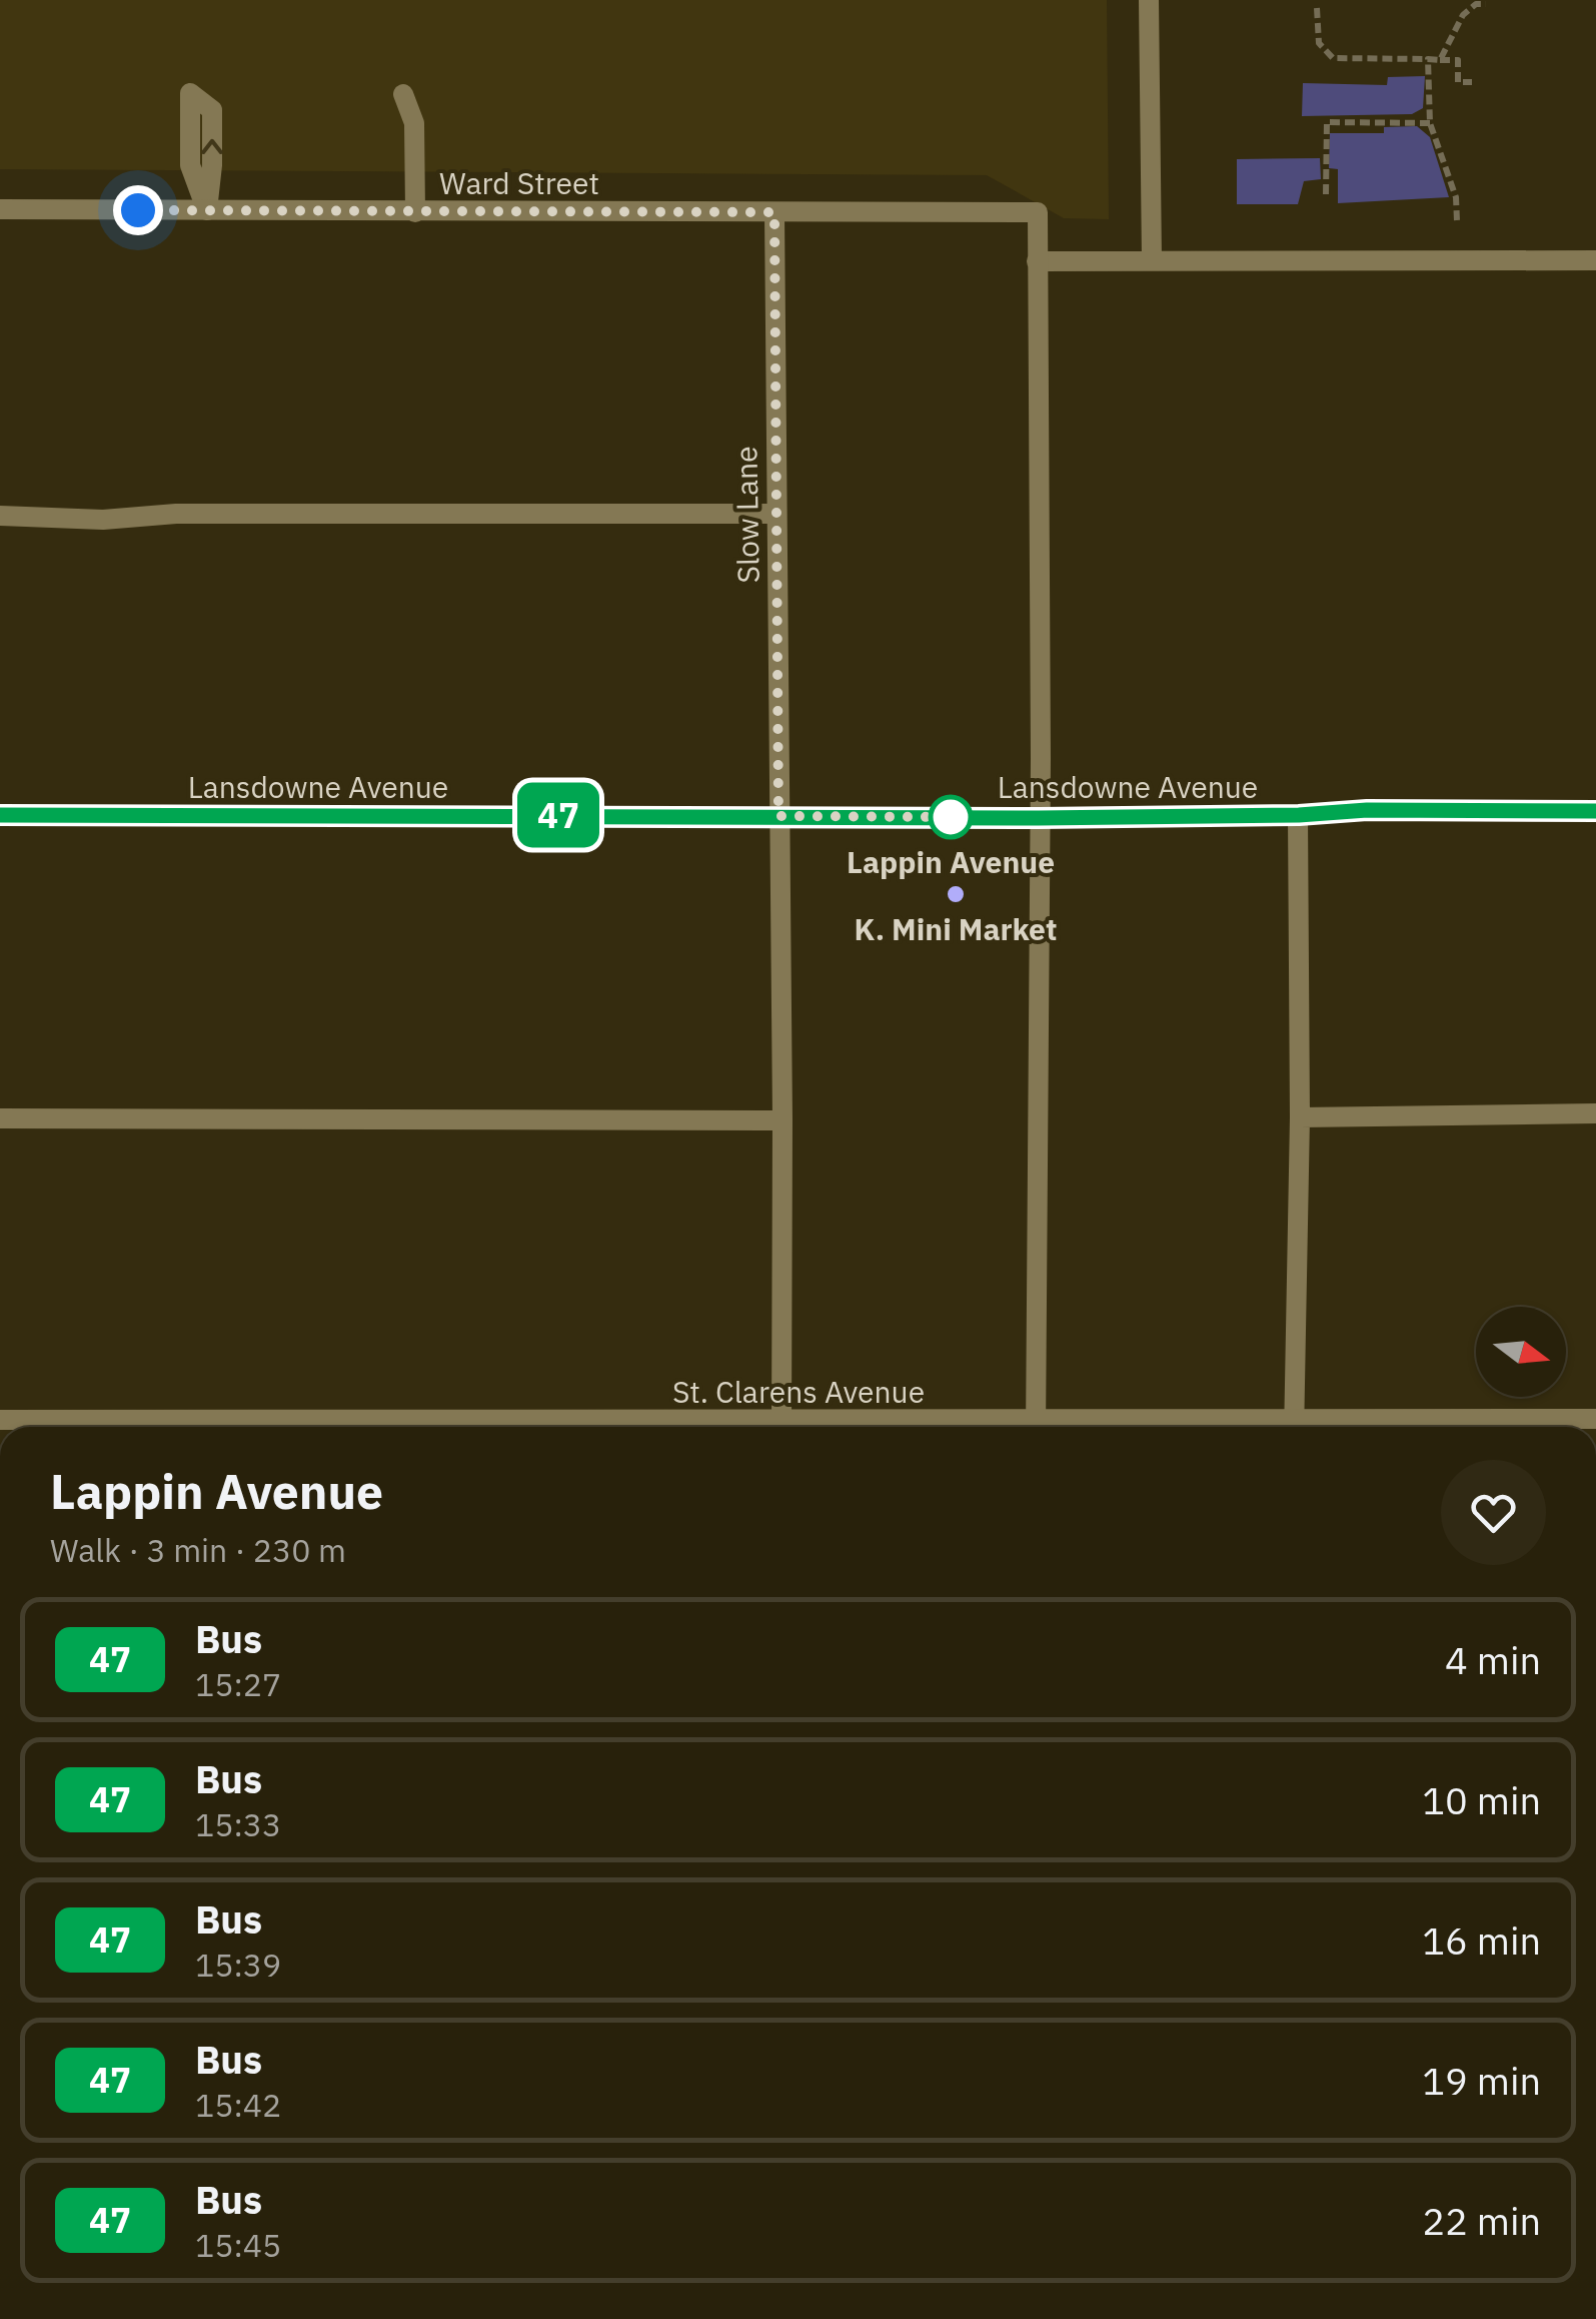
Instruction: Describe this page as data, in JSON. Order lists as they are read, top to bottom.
{
  "streets": {
    "street": [
      "Ward Street",
      "Slow Lane",
      "Lansdowne Avenue",
      "St. Clarens Avenue"
    ]
  },
  "crossings": [
    ["Ward Street", "Slow Lane"],
    ["Slow Lane", "Lansdowne Avenue"]
  ],
  "places": ["Lappin Avenue", "K. Mini Market"],
  "lines": ["bus line 47"],
  "north": "right",
  "page": {
    "on_map": "47",
    "heading": ["Lappin Avenue", "Walk · 3 min · 230 m"],
    "list": [
      {
        "mark": "47",
        "name": "Bus",
        "note": "15:27",
        "value": "4 min"
      },
      {
        "mark": "47",
        "name": "Bus",
        "note": "15:33",
        "value": "10 min"
      },
      {
        "mark": "47",
        "name": "Bus",
        "note": "15:39",
        "value": "16 min"
      },
      {
        "mark": "47",
        "name": "Bus",
        "note": "15:42",
        "value": "19 min"
      },
      {
        "mark": "47",
        "name": "Bus",
        "note": "15:45",
        "value": "22 min"
      }
    ]
  }
}
